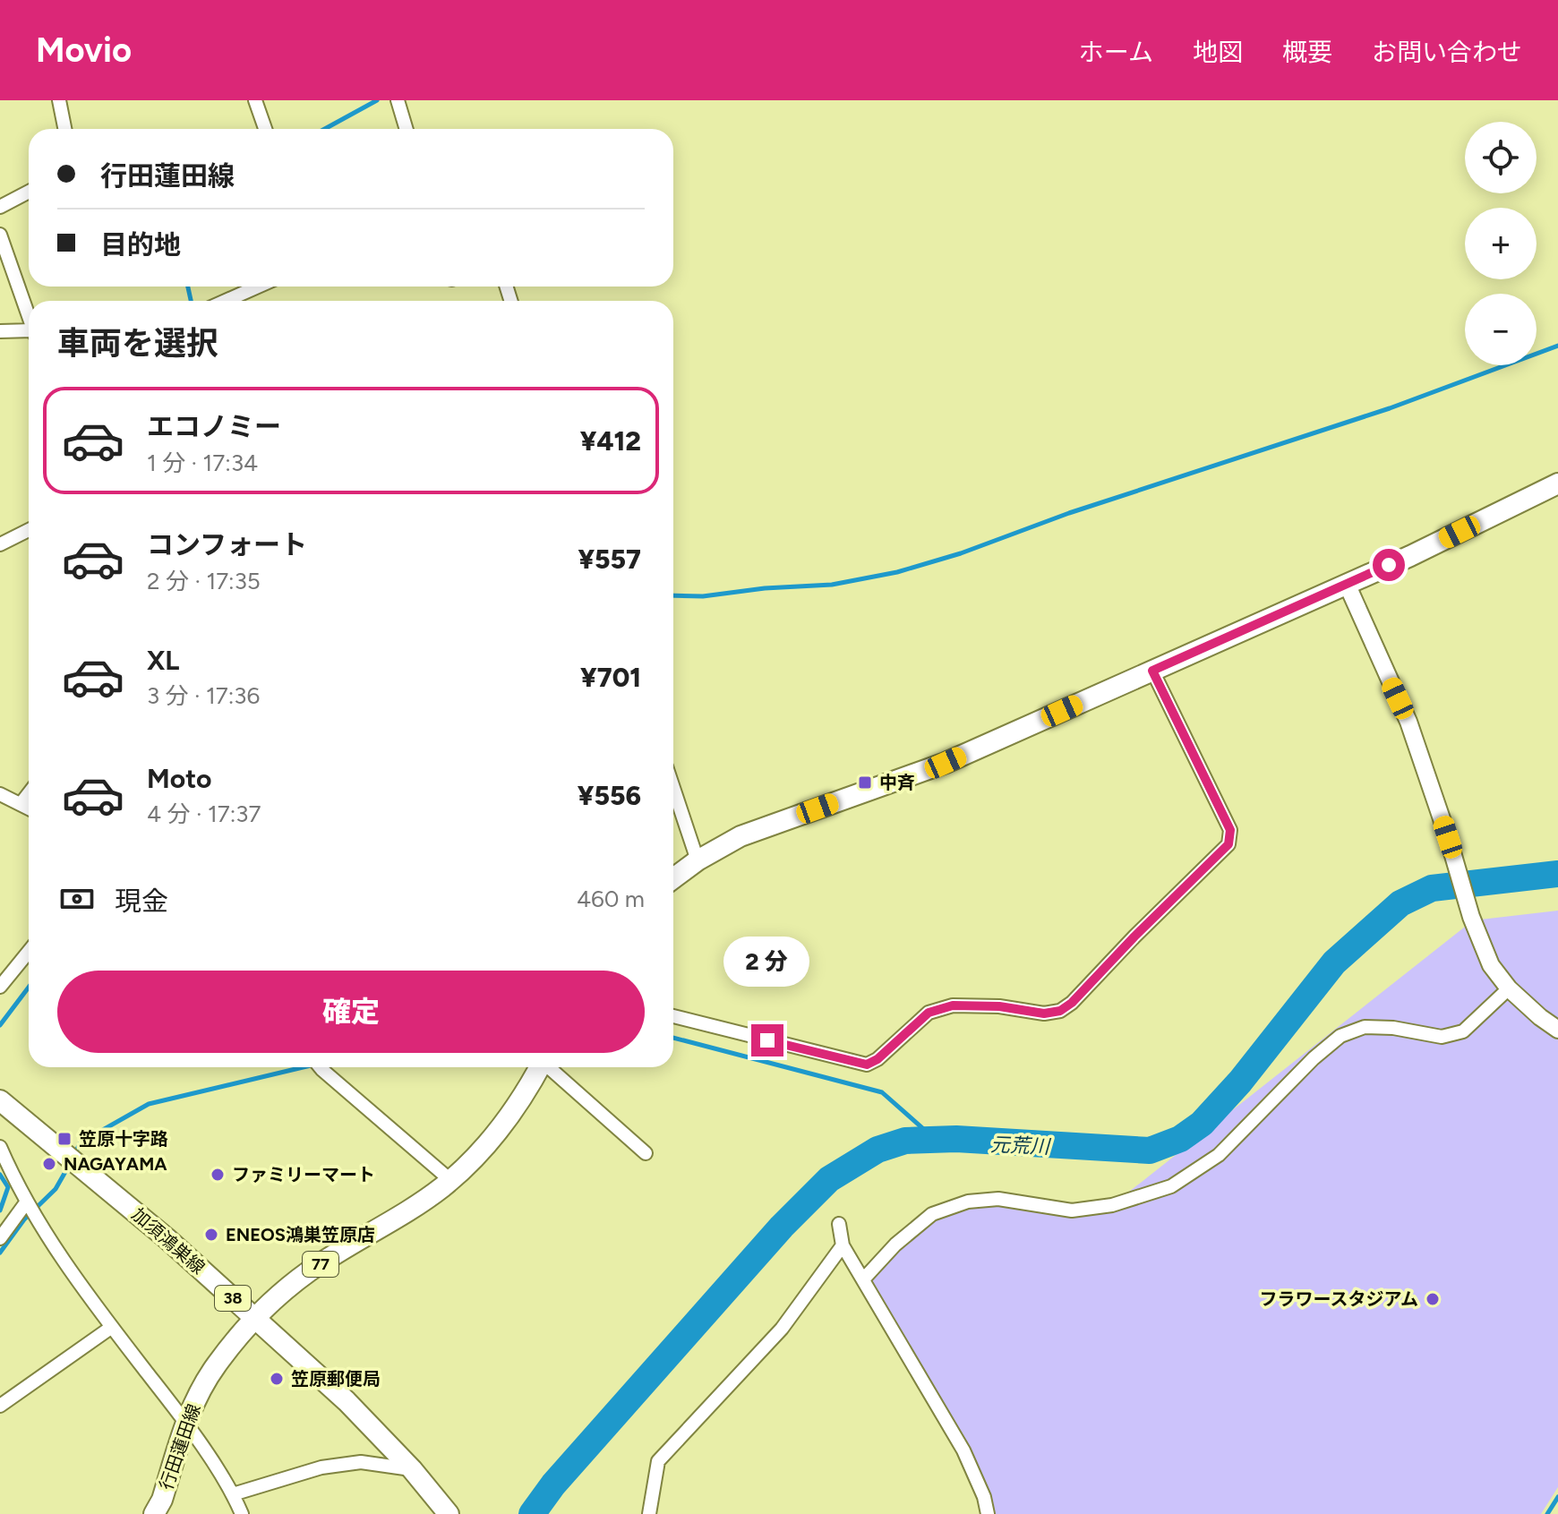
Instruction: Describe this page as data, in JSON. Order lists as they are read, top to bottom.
{
  "streets": {
    "main road": [
      "加須鴻巣線",
      "77",
      "38",
      "行田蓮田線"
    ]
  },
  "crossings": [
    ["加須鴻巣線", "行田蓮田線"]
  ],
  "water": ["元荒川"],
  "places": {
    "transit": ["中斉", "笠原十字路"],
    "other": [
      "NAGAYAMA",
      "ファミリーマート",
      "ENEOS鴻巣笠原店",
      "フラワースタジアム",
      "笠原郵便局"
    ]
  },
  "page": {
    "header": "Movio",
    "nav": [
      "ホーム",
      "地図",
      "概要",
      "お問い合わせ"
    ],
    "map_buttons": ["+", "−"],
    "banner": ["行田蓮田線", "目的地"],
    "heading": "車両を選択",
    "list": [
      {
        "name": "エコノミー",
        "note": "1 分 · 17:34",
        "value": "¥412"
      },
      {
        "name": "コンフォート",
        "note": "2 分 · 17:35",
        "value": "¥557"
      },
      {
        "name": "XL",
        "note": "3 分 · 17:36",
        "value": "¥701"
      },
      {
        "name": "Moto",
        "note": "4 分 · 17:37",
        "value": "¥556"
      }
    ],
    "pay": ["現金", "460 m"],
    "bubble": "2 分",
    "buttons": "確定"
  }
}
